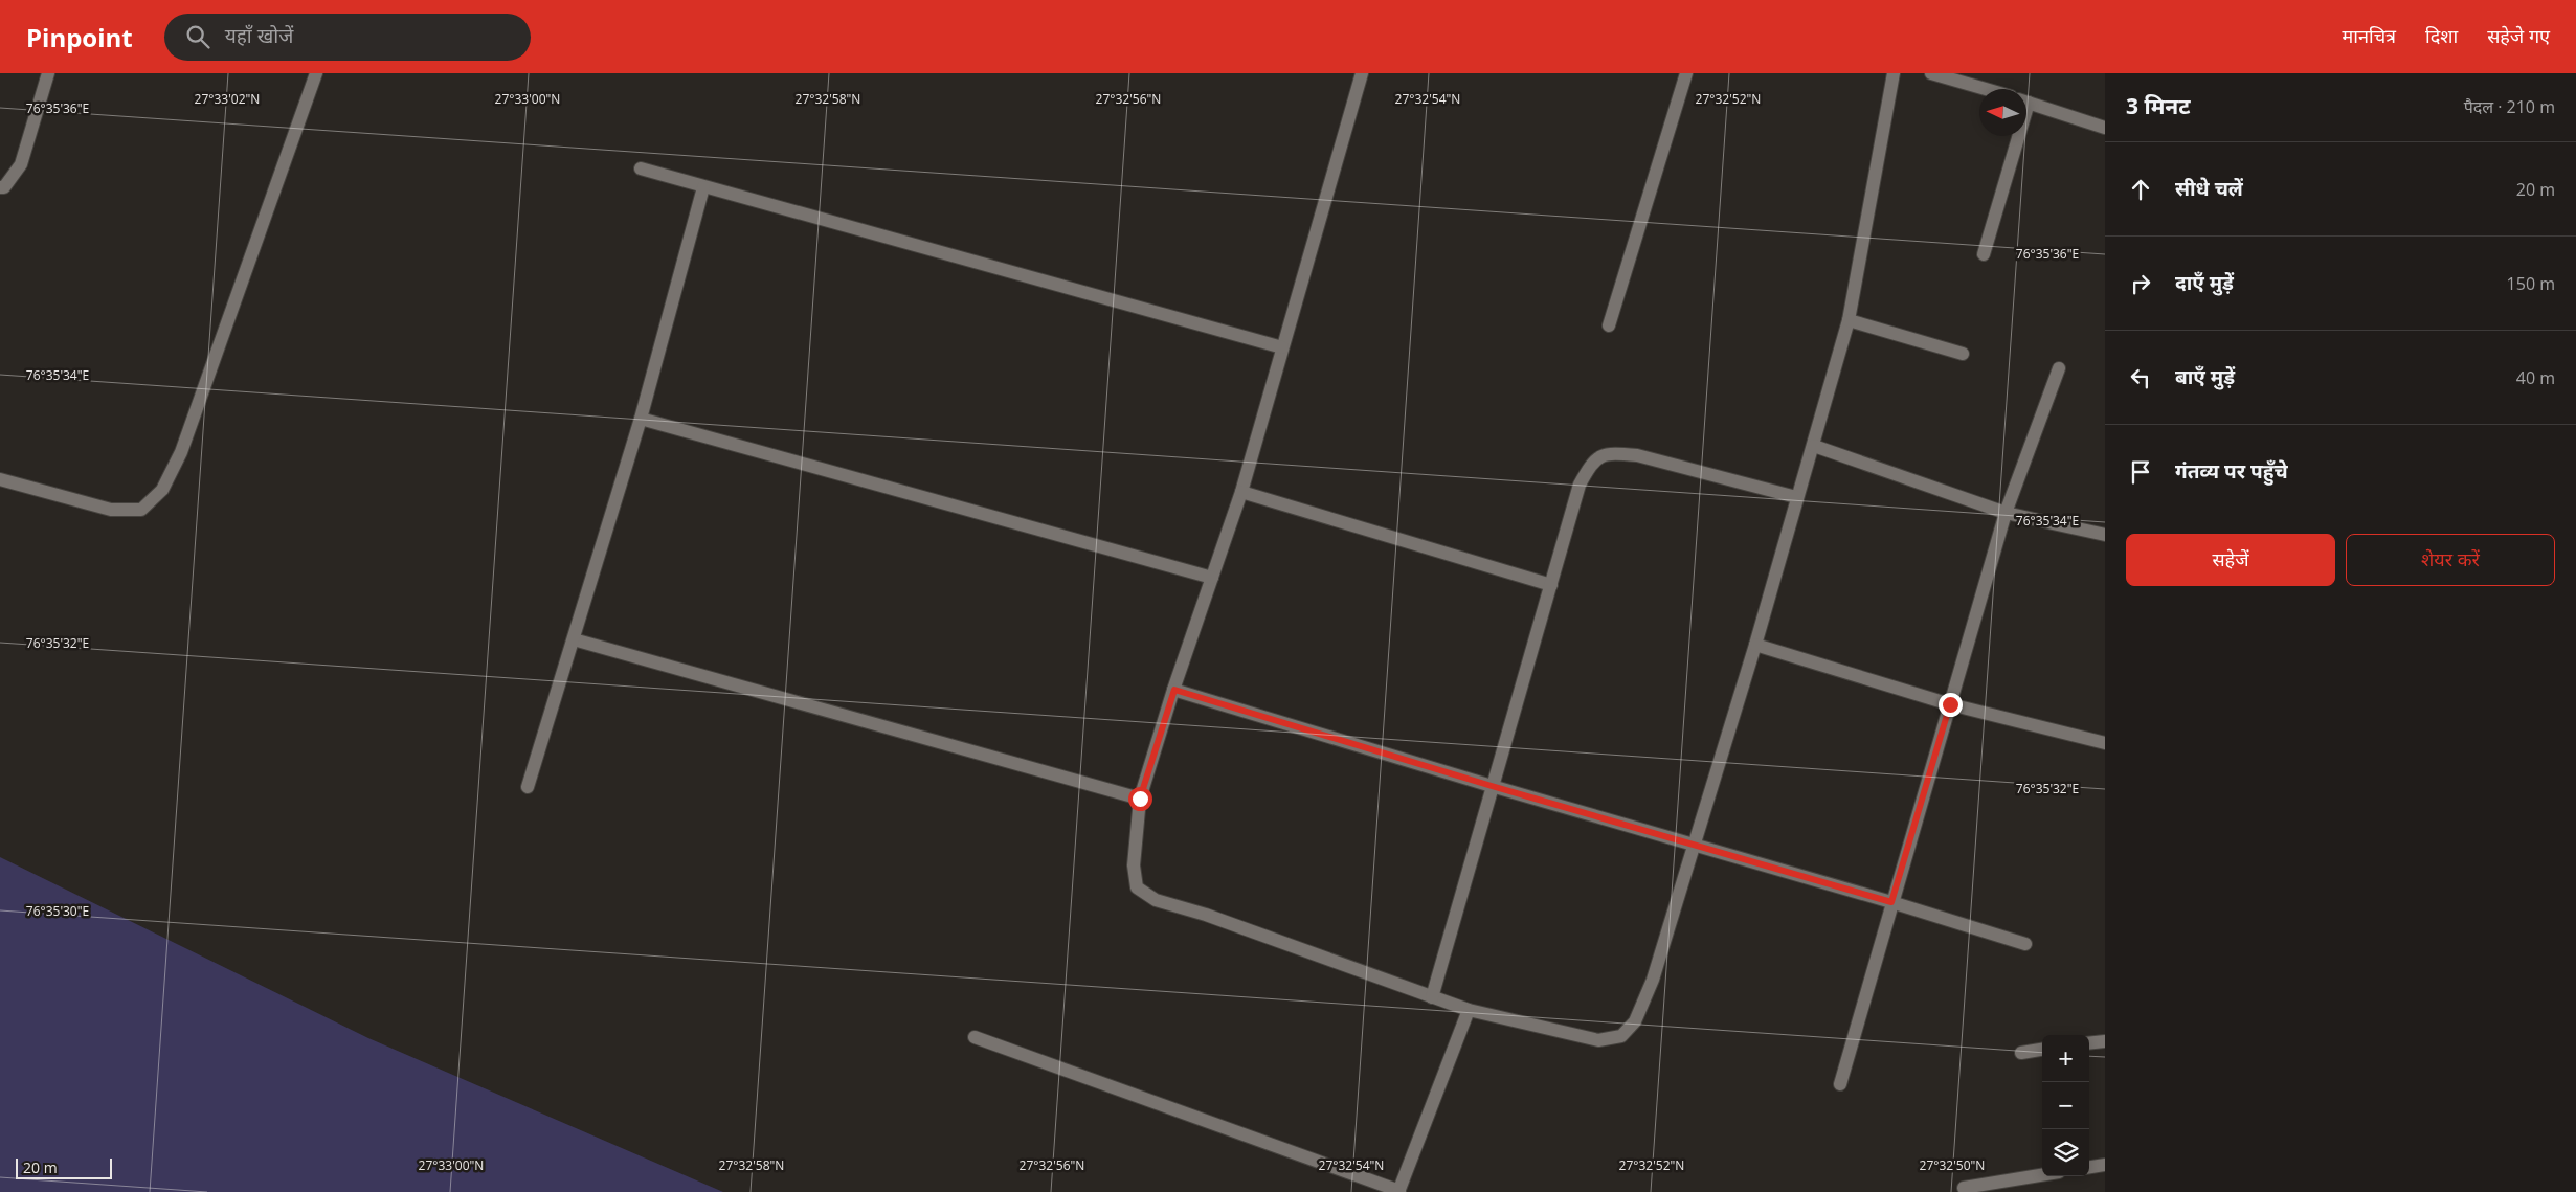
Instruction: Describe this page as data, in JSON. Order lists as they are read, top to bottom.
{
  "scale_bar": "20 m",
  "north": "left",
  "page": {
    "header": "Pinpoint",
    "search": "यहाँ खोजें",
    "nav": ["मानचित्र", "दिशा", "सहेजे गए"],
    "heading": ["3 मिनट", "पैदल · 210 m"],
    "list": [
      ["सीधे चलें", "20 m"],
      ["दाएँ मुड़ें", "150 m"],
      ["बाएँ मुड़ें", "40 m"],
      "गंतव्य पर पहुँचे"
    ],
    "buttons": ["सहेजें", "शेयर करें"],
    "map_buttons": ["+", "−"],
    "scale": "20 m"
  },
  "coordinates": [
    "27°33'02\"N",
    "27°33'00\"N",
    "27°32'58\"N",
    "27°32'56\"N",
    "27°32'54\"N",
    "27°32'52\"N",
    "76°35'36\"E",
    "76°35'34\"E",
    "76°35'32\"E",
    "76°35'30\"E",
    "27°32'50\"N"
  ]
}
